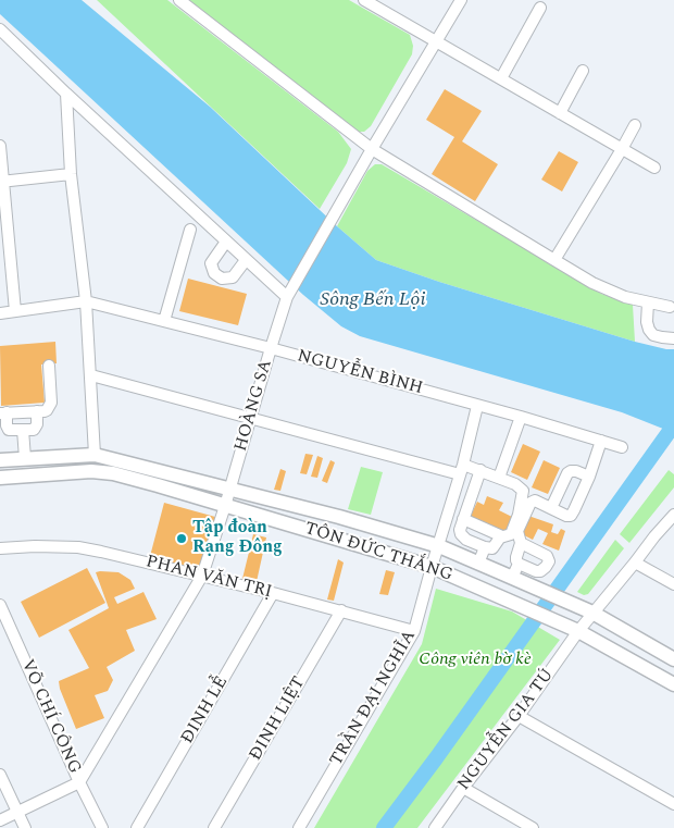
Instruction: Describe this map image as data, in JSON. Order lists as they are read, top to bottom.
{
  "streets": {
    "main road": ["TÔN ĐỨC THẮNG"],
    "street": [
      "NGUYỄN BÌNH",
      "HOÀNG SA",
      "PHAN VĂN TRỊ",
      "TRẦN ĐẠI NGHĨA",
      "ĐINH LỄ",
      "VÕ CHÍ CÔNG",
      "ĐINH LIỆT",
      "NGUYỄN GIA TÚ"
    ]
  },
  "crossings": [
    ["NGUYỄN BÌNH", "HOÀNG SA"],
    ["NGUYỄN BÌNH", "TRẦN ĐẠI NGHĨA"],
    ["HOÀNG SA", "TÔN ĐỨC THẮNG"],
    ["HOÀNG SA", "PHAN VĂN TRỊ"],
    ["HOÀNG SA", "VÕ CHÍ CÔNG"],
    ["TÔN ĐỨC THẮNG", "TRẦN ĐẠI NGHĨA"],
    ["TÔN ĐỨC THẮNG", "NGUYỄN GIA TÚ"],
    ["PHAN VĂN TRỊ", "TRẦN ĐẠI NGHĨA"],
    ["PHAN VĂN TRỊ", "ĐINH LỄ"],
    ["PHAN VĂN TRỊ", "ĐINH LIỆT"]
  ],
  "water": ["Sông Bến Lội"],
  "parks": ["Công viên bờ kè"],
  "places": ["Tập đoàn Rạng Đông"]
}
